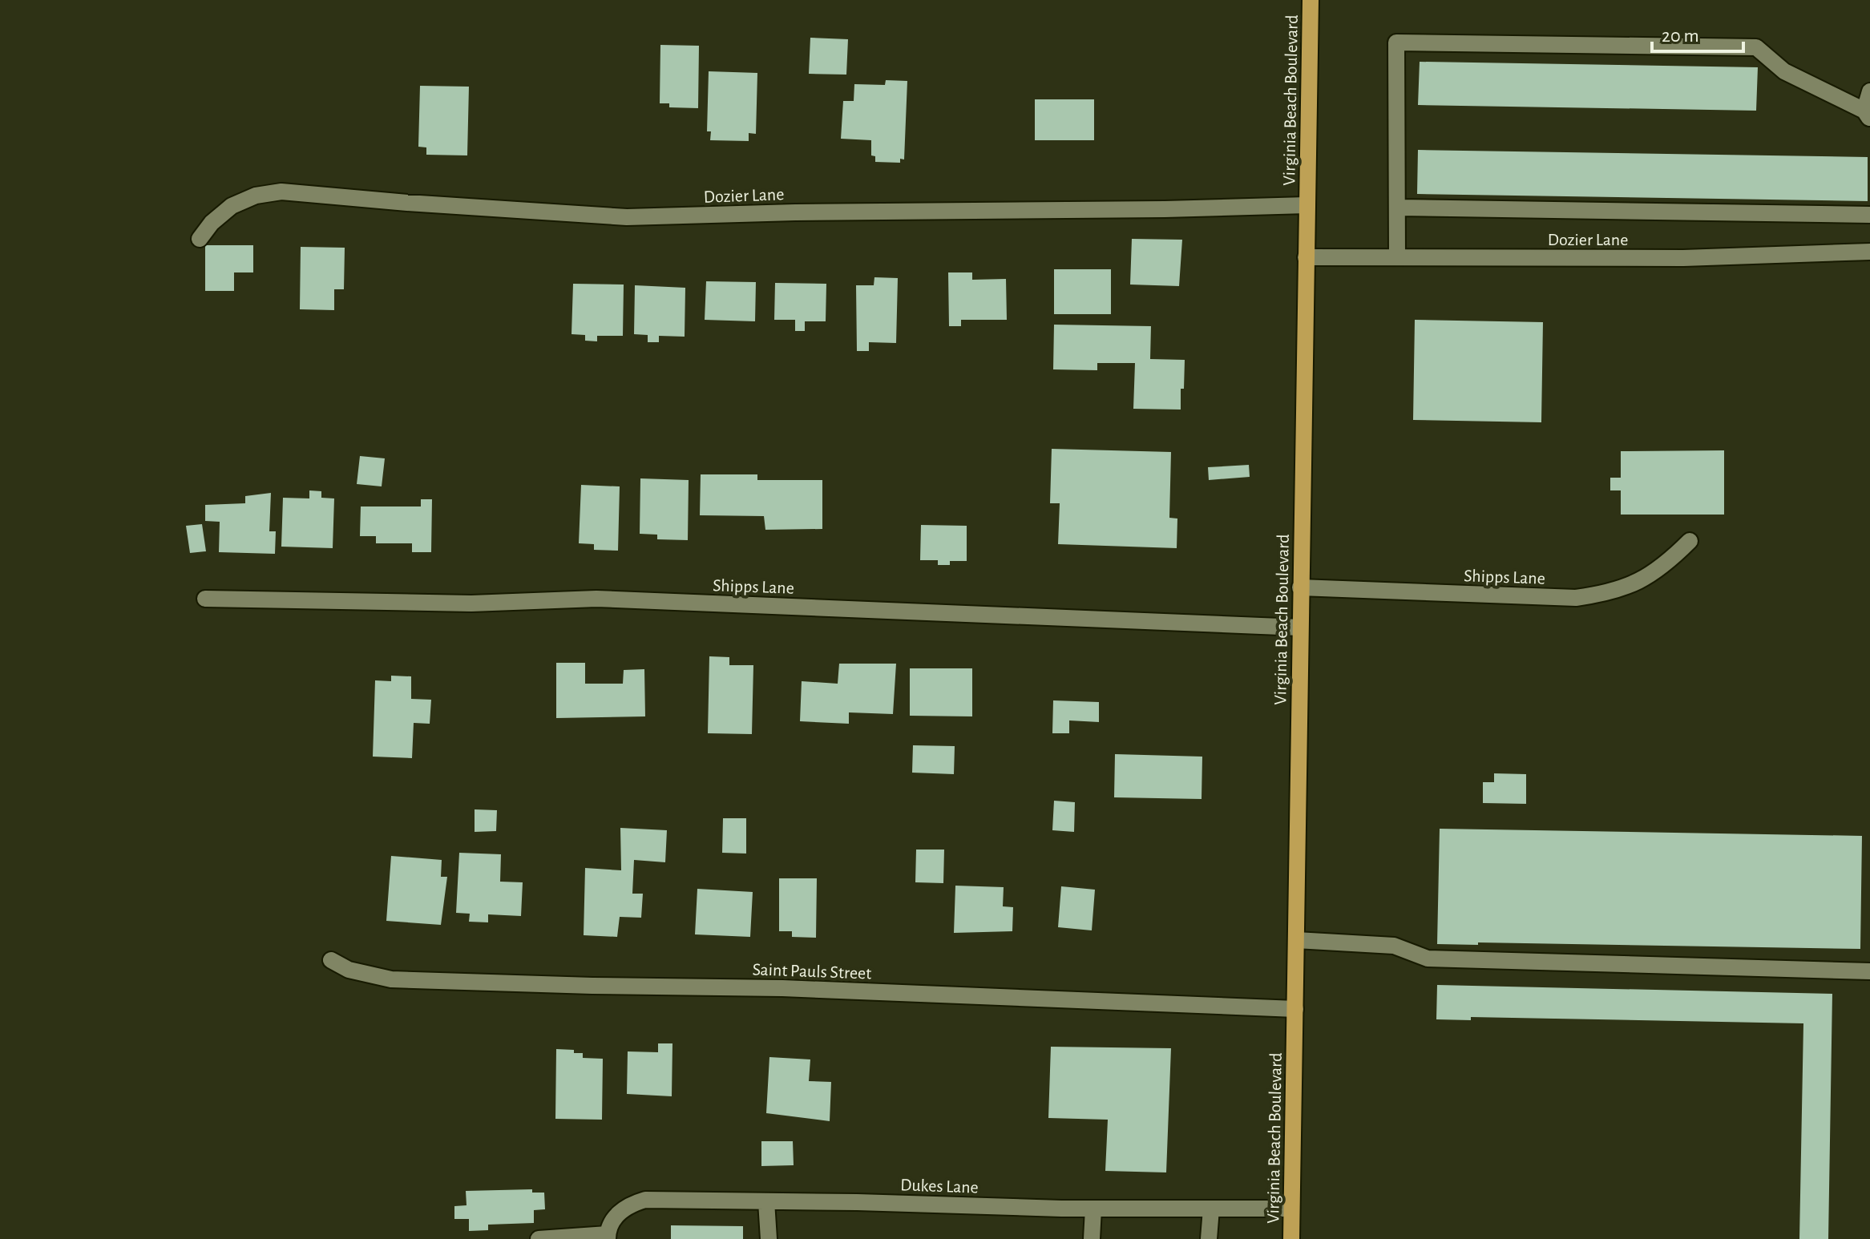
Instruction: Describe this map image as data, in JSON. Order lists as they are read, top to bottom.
{
  "streets": {
    "main road": ["Virginia Beach Boulevard"],
    "street": [
      "Dozier Lane",
      "Shipps Lane",
      "Saint Pauls Street",
      "Dukes Lane"
    ]
  },
  "crossings": [
    ["Virginia Beach Boulevard", "Dozier Lane"],
    ["Virginia Beach Boulevard", "Shipps Lane"],
    ["Virginia Beach Boulevard", "Saint Pauls Street"],
    ["Virginia Beach Boulevard", "Dukes Lane"]
  ],
  "scale_bar": "20 m"
}
